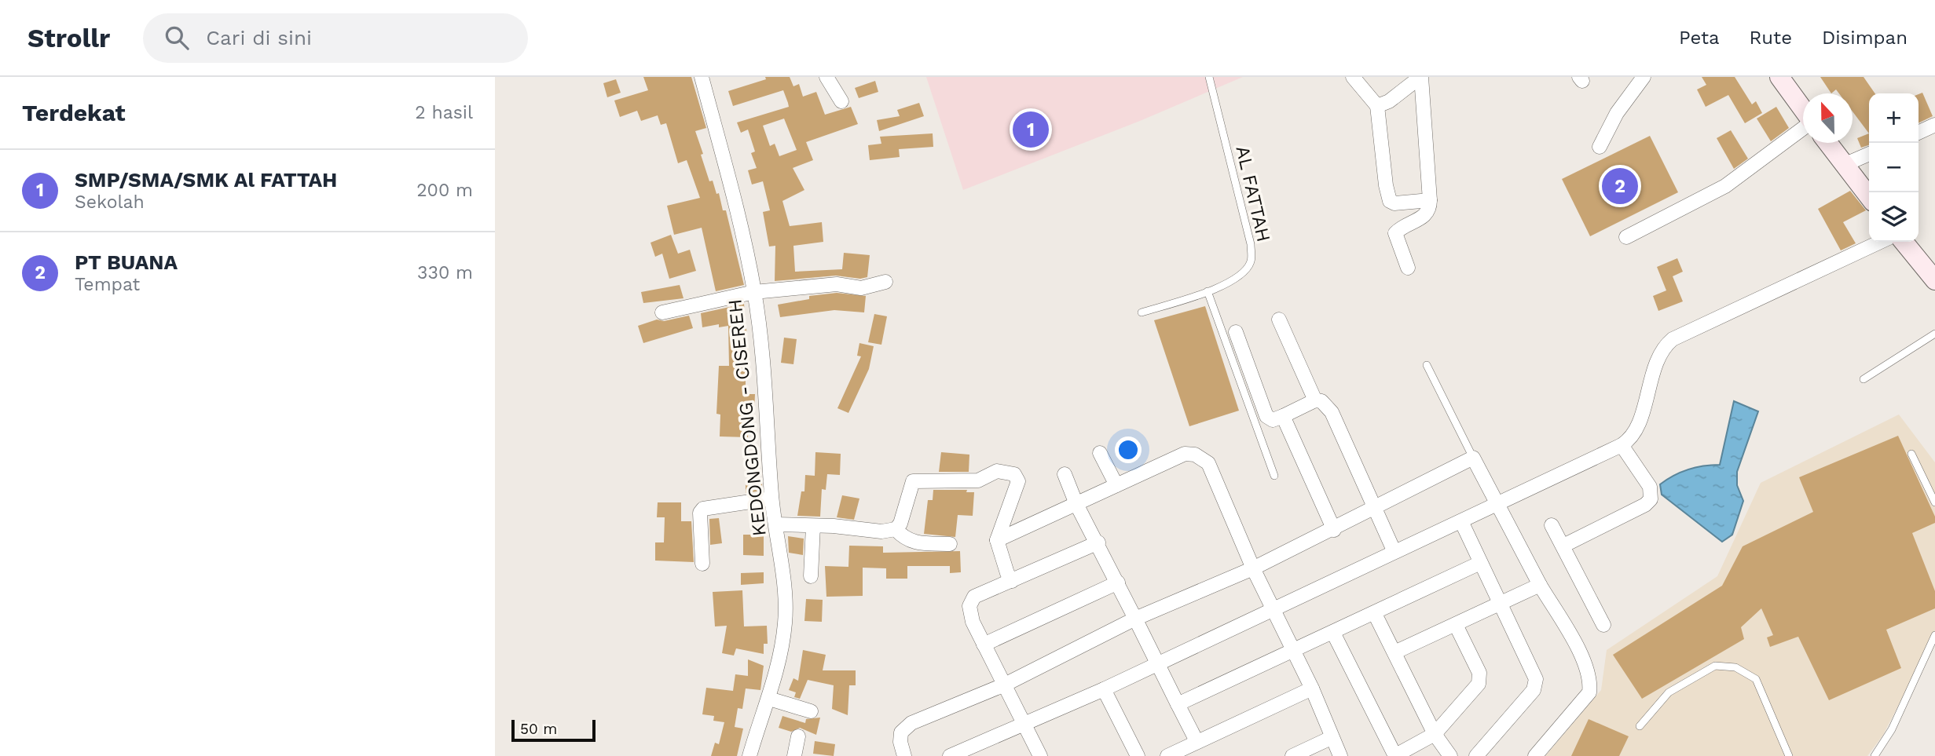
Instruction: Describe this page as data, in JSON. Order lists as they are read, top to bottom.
{
  "streets": {
    "street": ["KEDONGDONG - CISEREH"],
    "lane": ["AL FATTAH"]
  },
  "scale_bar": "50 m",
  "north": "top",
  "page": {
    "header": "Strollr",
    "search": "Cari di sini",
    "nav": ["Peta", "Rute", "Disimpan"],
    "heading": ["Terdekat", "2 hasil"],
    "map_buttons": ["+", "−"],
    "pins": ["1", "2"],
    "list": [
      {
        "mark": "1",
        "name": "SMP/SMA/SMK Al FATTAH",
        "note": "Sekolah",
        "value": "200 m"
      },
      {
        "mark": "2",
        "name": "PT BUANA",
        "note": "Tempat",
        "value": "330 m"
      }
    ],
    "scale": "50 m"
  }
}
